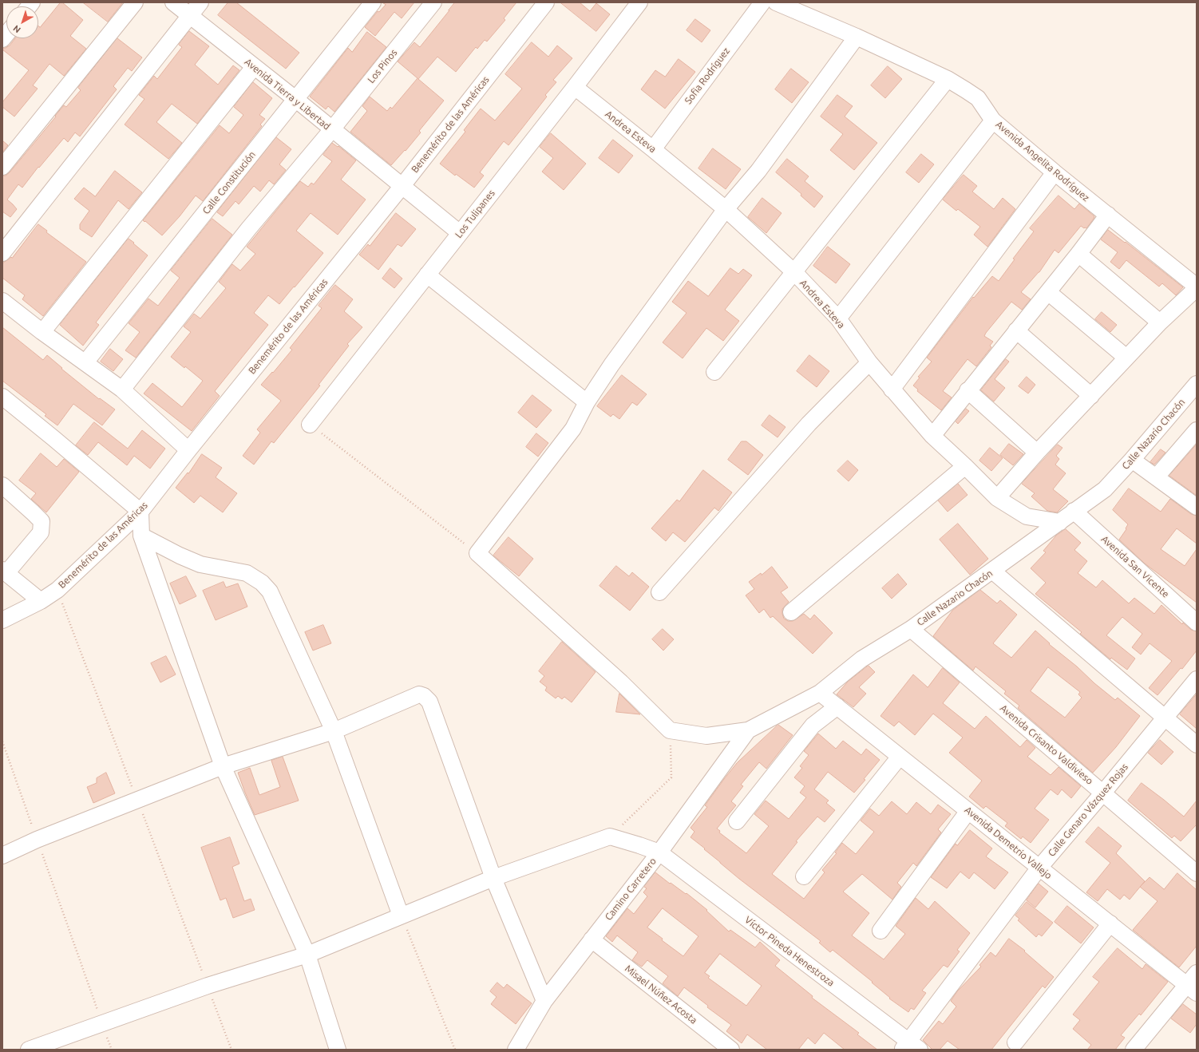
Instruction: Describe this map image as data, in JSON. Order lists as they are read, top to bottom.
{
  "streets": {
    "street": [
      "Los Pinos",
      "Sofia Rodríguez",
      "Avenida Tierra y Libertad",
      "Benemérito de las Américas",
      "Andrea Esteva",
      "Avenida Angelita Rodríguez",
      "Calle Constitución",
      "Los Tulipanes",
      "Calle Nazario Chacón",
      "Avenida San Vicente",
      "Avenida Crisanto Valdivieso",
      "Calle Genaro Vázquez Rojas",
      "Avenida Demetrio Vallejo",
      "Camino Carretero",
      "Víctor Pineda Henestroza",
      "Misael Núñez Acosta"
    ]
  },
  "crossings": [
    ["Los Pinos", "Avenida Tierra y Libertad"],
    ["Sofia Rodríguez", "Andrea Esteva"],
    ["Avenida Tierra y Libertad", "Benemérito de las Américas"],
    ["Avenida Tierra y Libertad", "Calle Constitución"],
    ["Avenida Tierra y Libertad", "Los Tulipanes"],
    ["Andrea Esteva", "Los Tulipanes"],
    ["Andrea Esteva", "Calle Nazario Chacón"],
    ["Calle Nazario Chacón", "Avenida San Vicente"],
    ["Calle Nazario Chacón", "Avenida Crisanto Valdivieso"],
    ["Calle Nazario Chacón", "Avenida Demetrio Vallejo"],
    ["Calle Nazario Chacón", "Camino Carretero"],
    ["Avenida Crisanto Valdivieso", "Calle Genaro Vázquez Rojas"],
    ["Calle Genaro Vázquez Rojas", "Avenida Demetrio Vallejo"],
    ["Calle Genaro Vázquez Rojas", "Víctor Pineda Henestroza"],
    ["Camino Carretero", "Víctor Pineda Henestroza"],
    ["Camino Carretero", "Misael Núñez Acosta"]
  ],
  "north": "bottom left"
}
